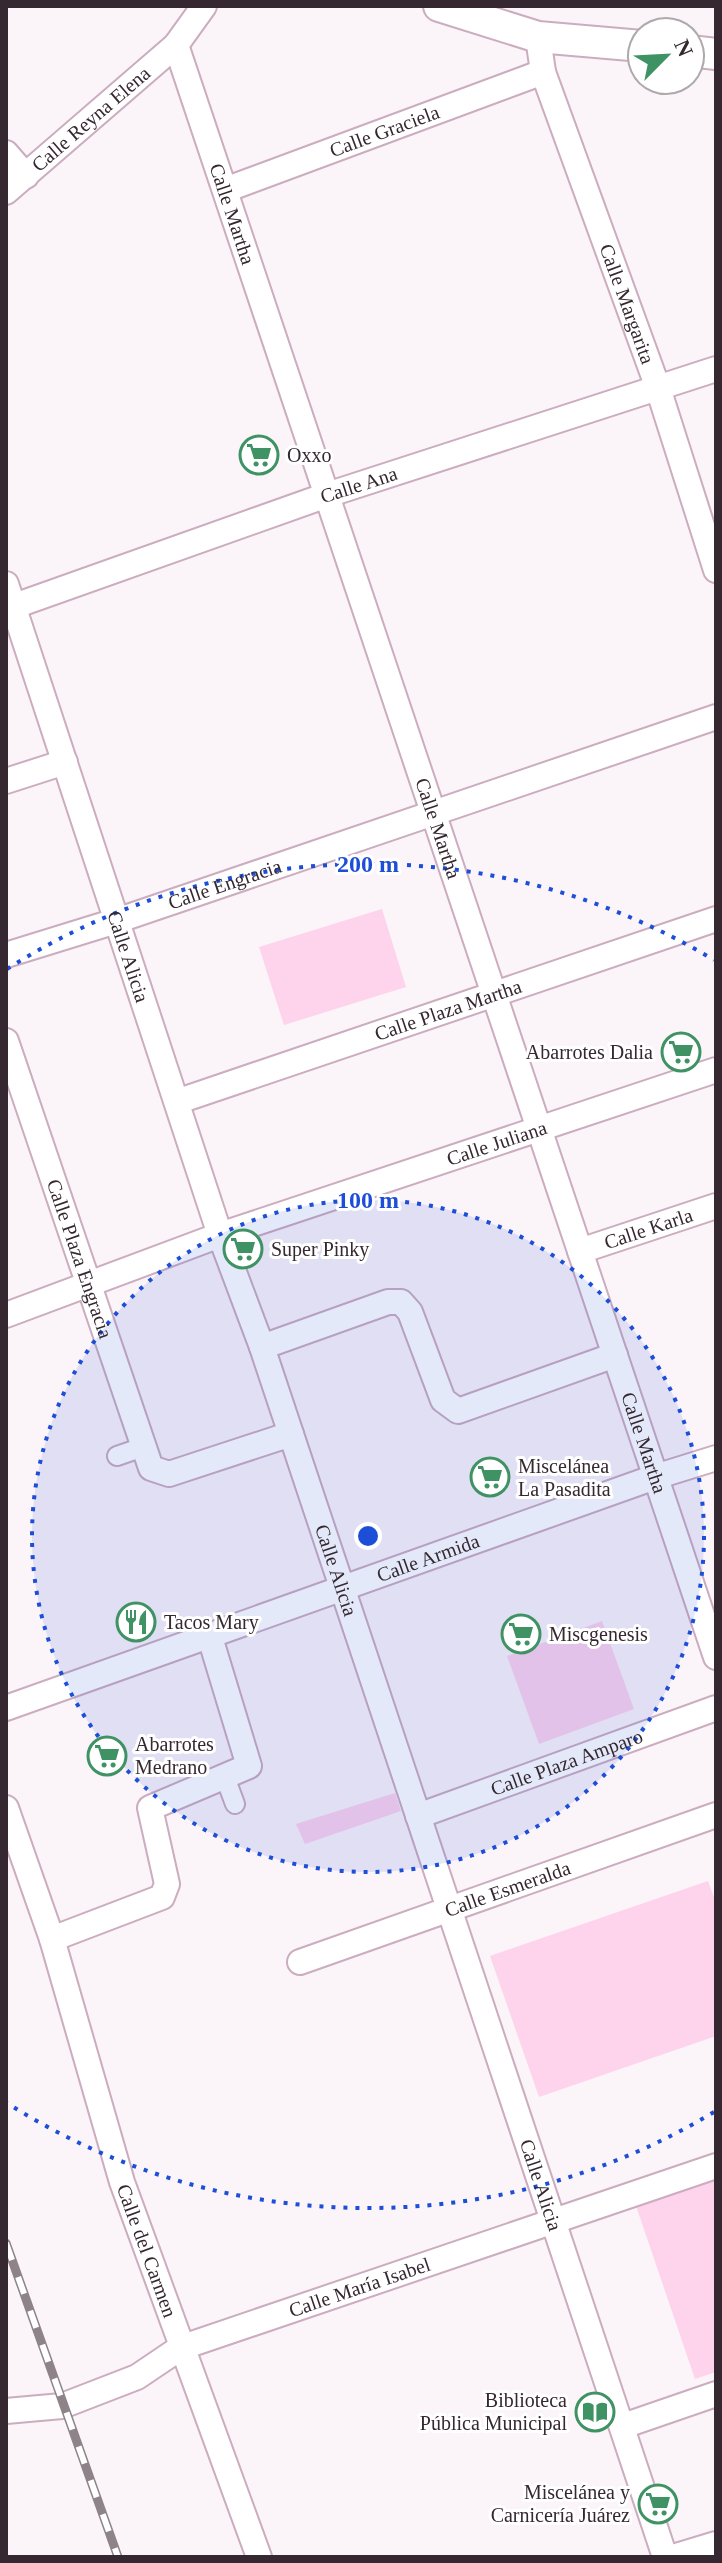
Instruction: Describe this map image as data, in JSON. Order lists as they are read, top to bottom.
{
  "streets": {
    "street": [
      "Calle Reyna Elena",
      "Calle Graciela",
      "Calle Martha",
      "Calle Margarita",
      "Calle Ana",
      "Calle Engracia",
      "Calle Alicia",
      "Calle Plaza Martha",
      "Calle Juliana",
      "Calle Karla",
      "Calle Plaza Engracia",
      "Calle Armida",
      "Calle Plaza Amparo",
      "Calle Esmeralda",
      "Calle del Carmen",
      "Calle María Isabel"
    ]
  },
  "crossings": [
    ["Calle Reyna Elena", "Calle Martha"],
    ["Calle Graciela", "Calle Martha"],
    ["Calle Graciela", "Calle Margarita"],
    ["Calle Martha", "Calle Ana"],
    ["Calle Martha", "Calle Engracia"],
    ["Calle Martha", "Calle Plaza Martha"],
    ["Calle Martha", "Calle Juliana"],
    ["Calle Martha", "Calle Karla"],
    ["Calle Martha", "Calle Armida"],
    ["Calle Margarita", "Calle Ana"],
    ["Calle Ana", "Calle Alicia"],
    ["Calle Engracia", "Calle Alicia"],
    ["Calle Alicia", "Calle Plaza Martha"],
    ["Calle Alicia", "Calle Juliana"],
    ["Calle Alicia", "Calle Plaza Engracia"],
    ["Calle Alicia", "Calle Armida"],
    ["Calle Alicia", "Calle Plaza Amparo"],
    ["Calle Alicia", "Calle Esmeralda"],
    ["Calle Alicia", "Calle María Isabel"],
    ["Calle Juliana", "Calle Plaza Engracia"],
    ["Calle del Carmen", "Calle María Isabel"]
  ],
  "places": {
    "supermarket": [
      "Oxxo",
      "Abarrotes Dalia",
      "Super Pinky",
      "Miscelánea La Pasadita",
      "Miscgenesis",
      "Abarrotes Medrano",
      "Miscelánea y Carnicería Juárez"
    ],
    "restaurant": ["Tacos Mary"],
    "library": ["Biblioteca Pública Municipal"]
  },
  "north": "top right",
  "rings": ["200 m", "100 m"]
}
